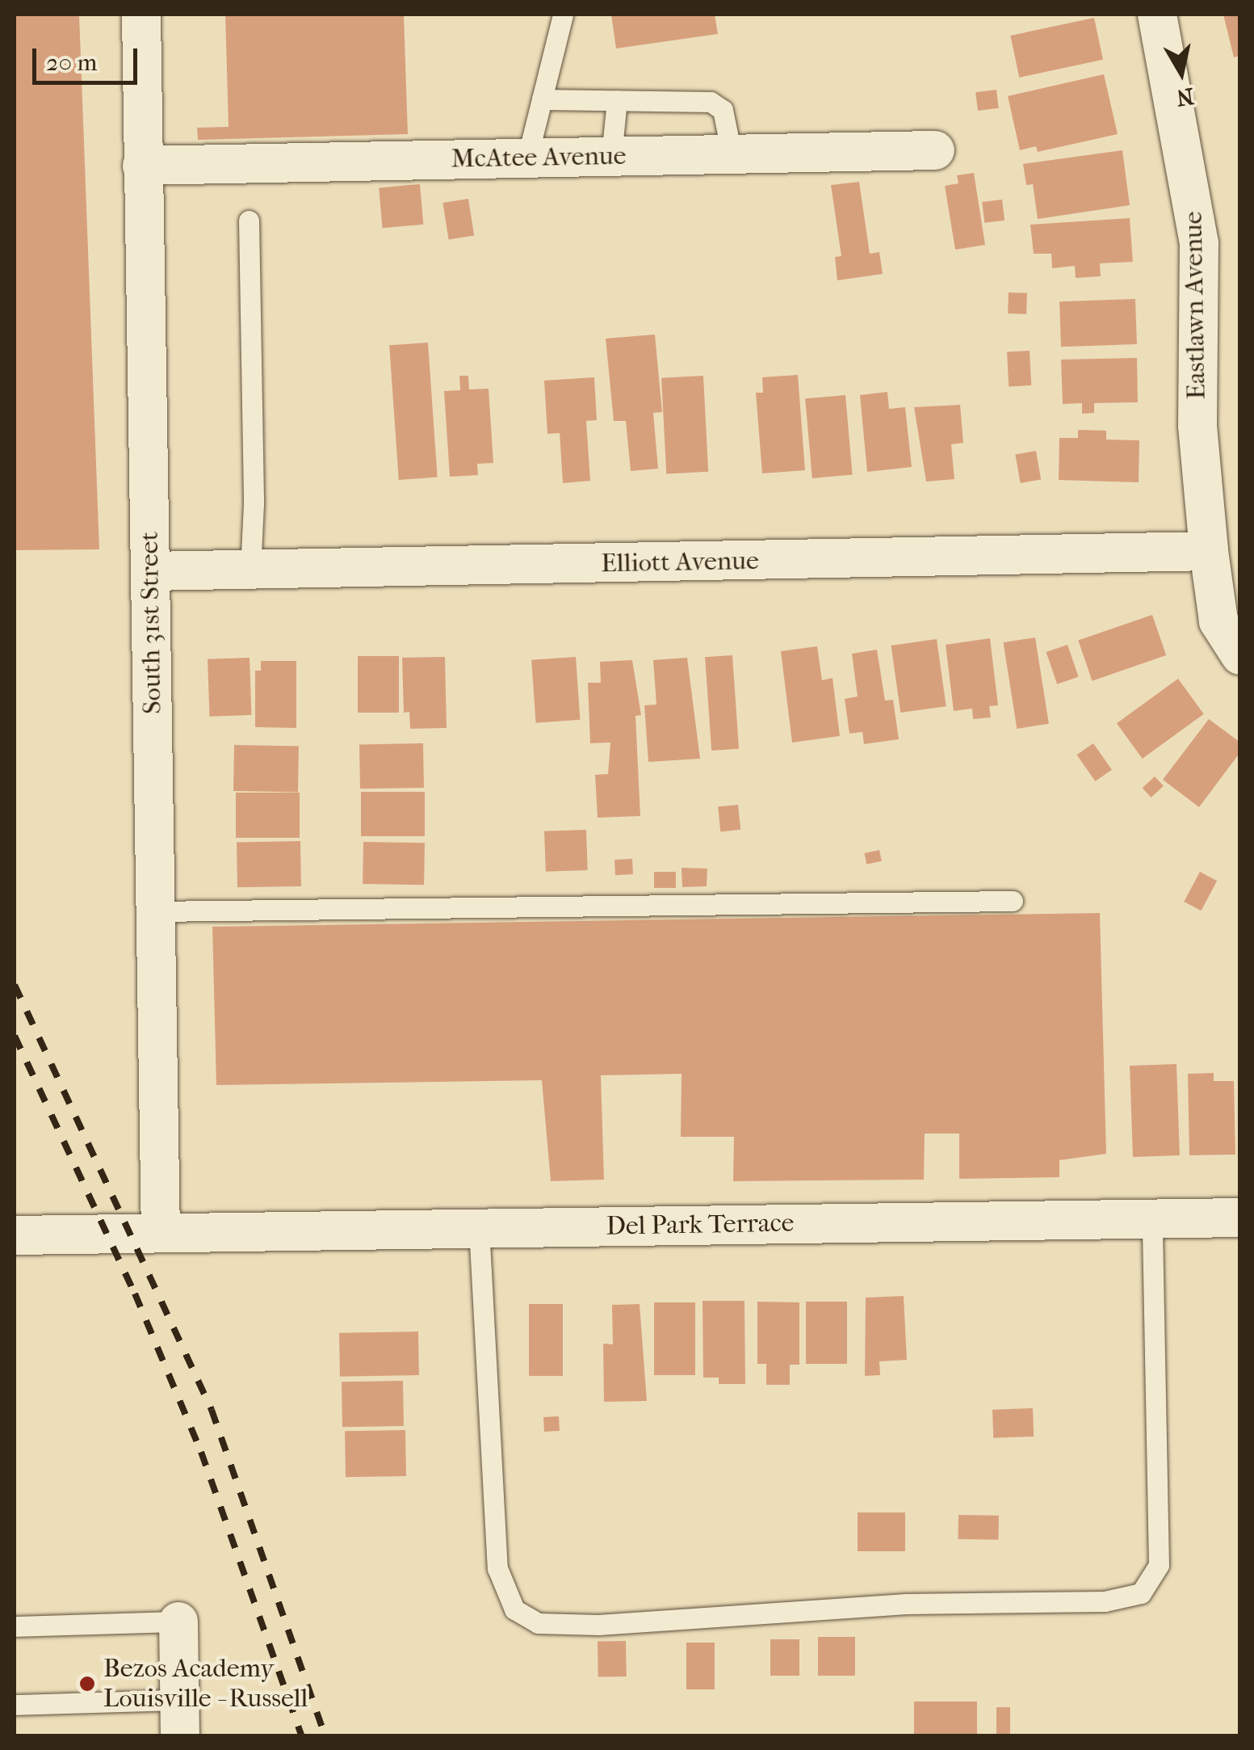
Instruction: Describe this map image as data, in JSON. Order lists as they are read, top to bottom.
{
  "streets": {
    "street": [
      "McAtee Avenue",
      "Eastlawn Avenue",
      "Elliott Avenue",
      "South 31st Street",
      "Del Park Terrace"
    ]
  },
  "crossings": [
    ["McAtee Avenue", "South 31st Street"],
    ["Eastlawn Avenue", "Elliott Avenue"],
    ["Elliott Avenue", "South 31st Street"],
    ["South 31st Street", "Del Park Terrace"]
  ],
  "places": ["Bezos Academy Louisville - Russell"],
  "scale_bar": "20 m",
  "north": "bottom"
}
